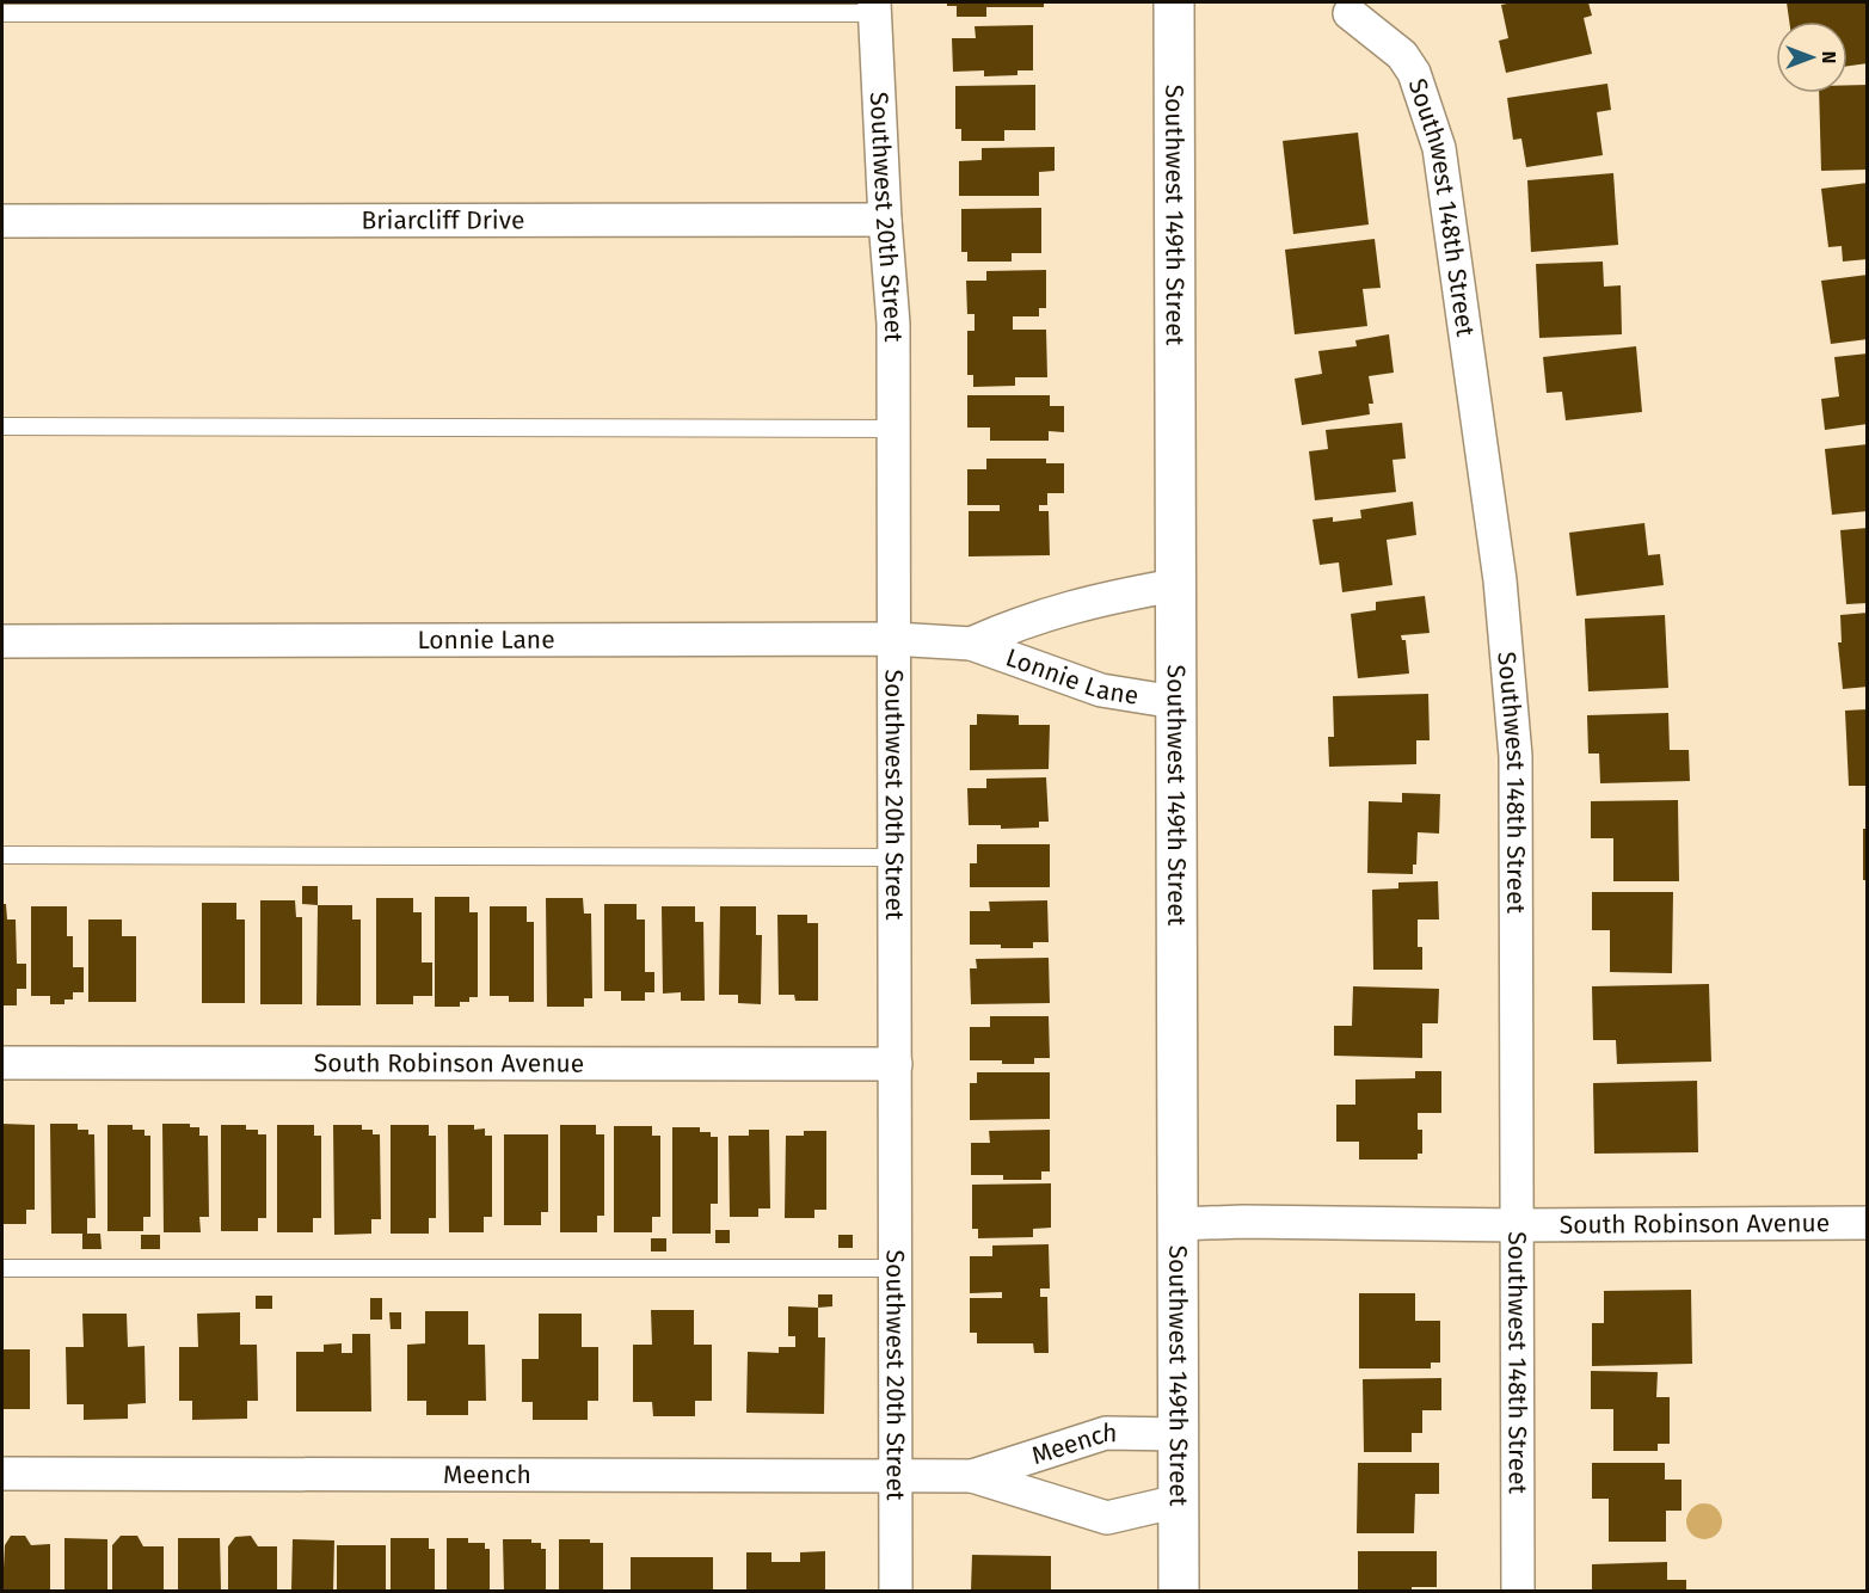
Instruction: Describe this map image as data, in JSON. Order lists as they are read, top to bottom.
{
  "streets": {
    "street": [
      "Southwest 148th Street",
      "Southwest 20th Street",
      "Southwest 149th Street",
      "Briarcliff Drive",
      "Lonnie Lane",
      "South Robinson Avenue",
      "Meench"
    ]
  },
  "crossings": [
    ["Southwest 148th Street", "South Robinson Avenue"],
    ["Southwest 20th Street", "Briarcliff Drive"],
    ["Southwest 20th Street", "Lonnie Lane"],
    ["Southwest 20th Street", "South Robinson Avenue"],
    ["Southwest 20th Street", "Meench"],
    ["Southwest 149th Street", "Lonnie Lane"],
    ["Southwest 149th Street", "South Robinson Avenue"],
    ["Southwest 149th Street", "Meench"]
  ],
  "north": "right"
}
